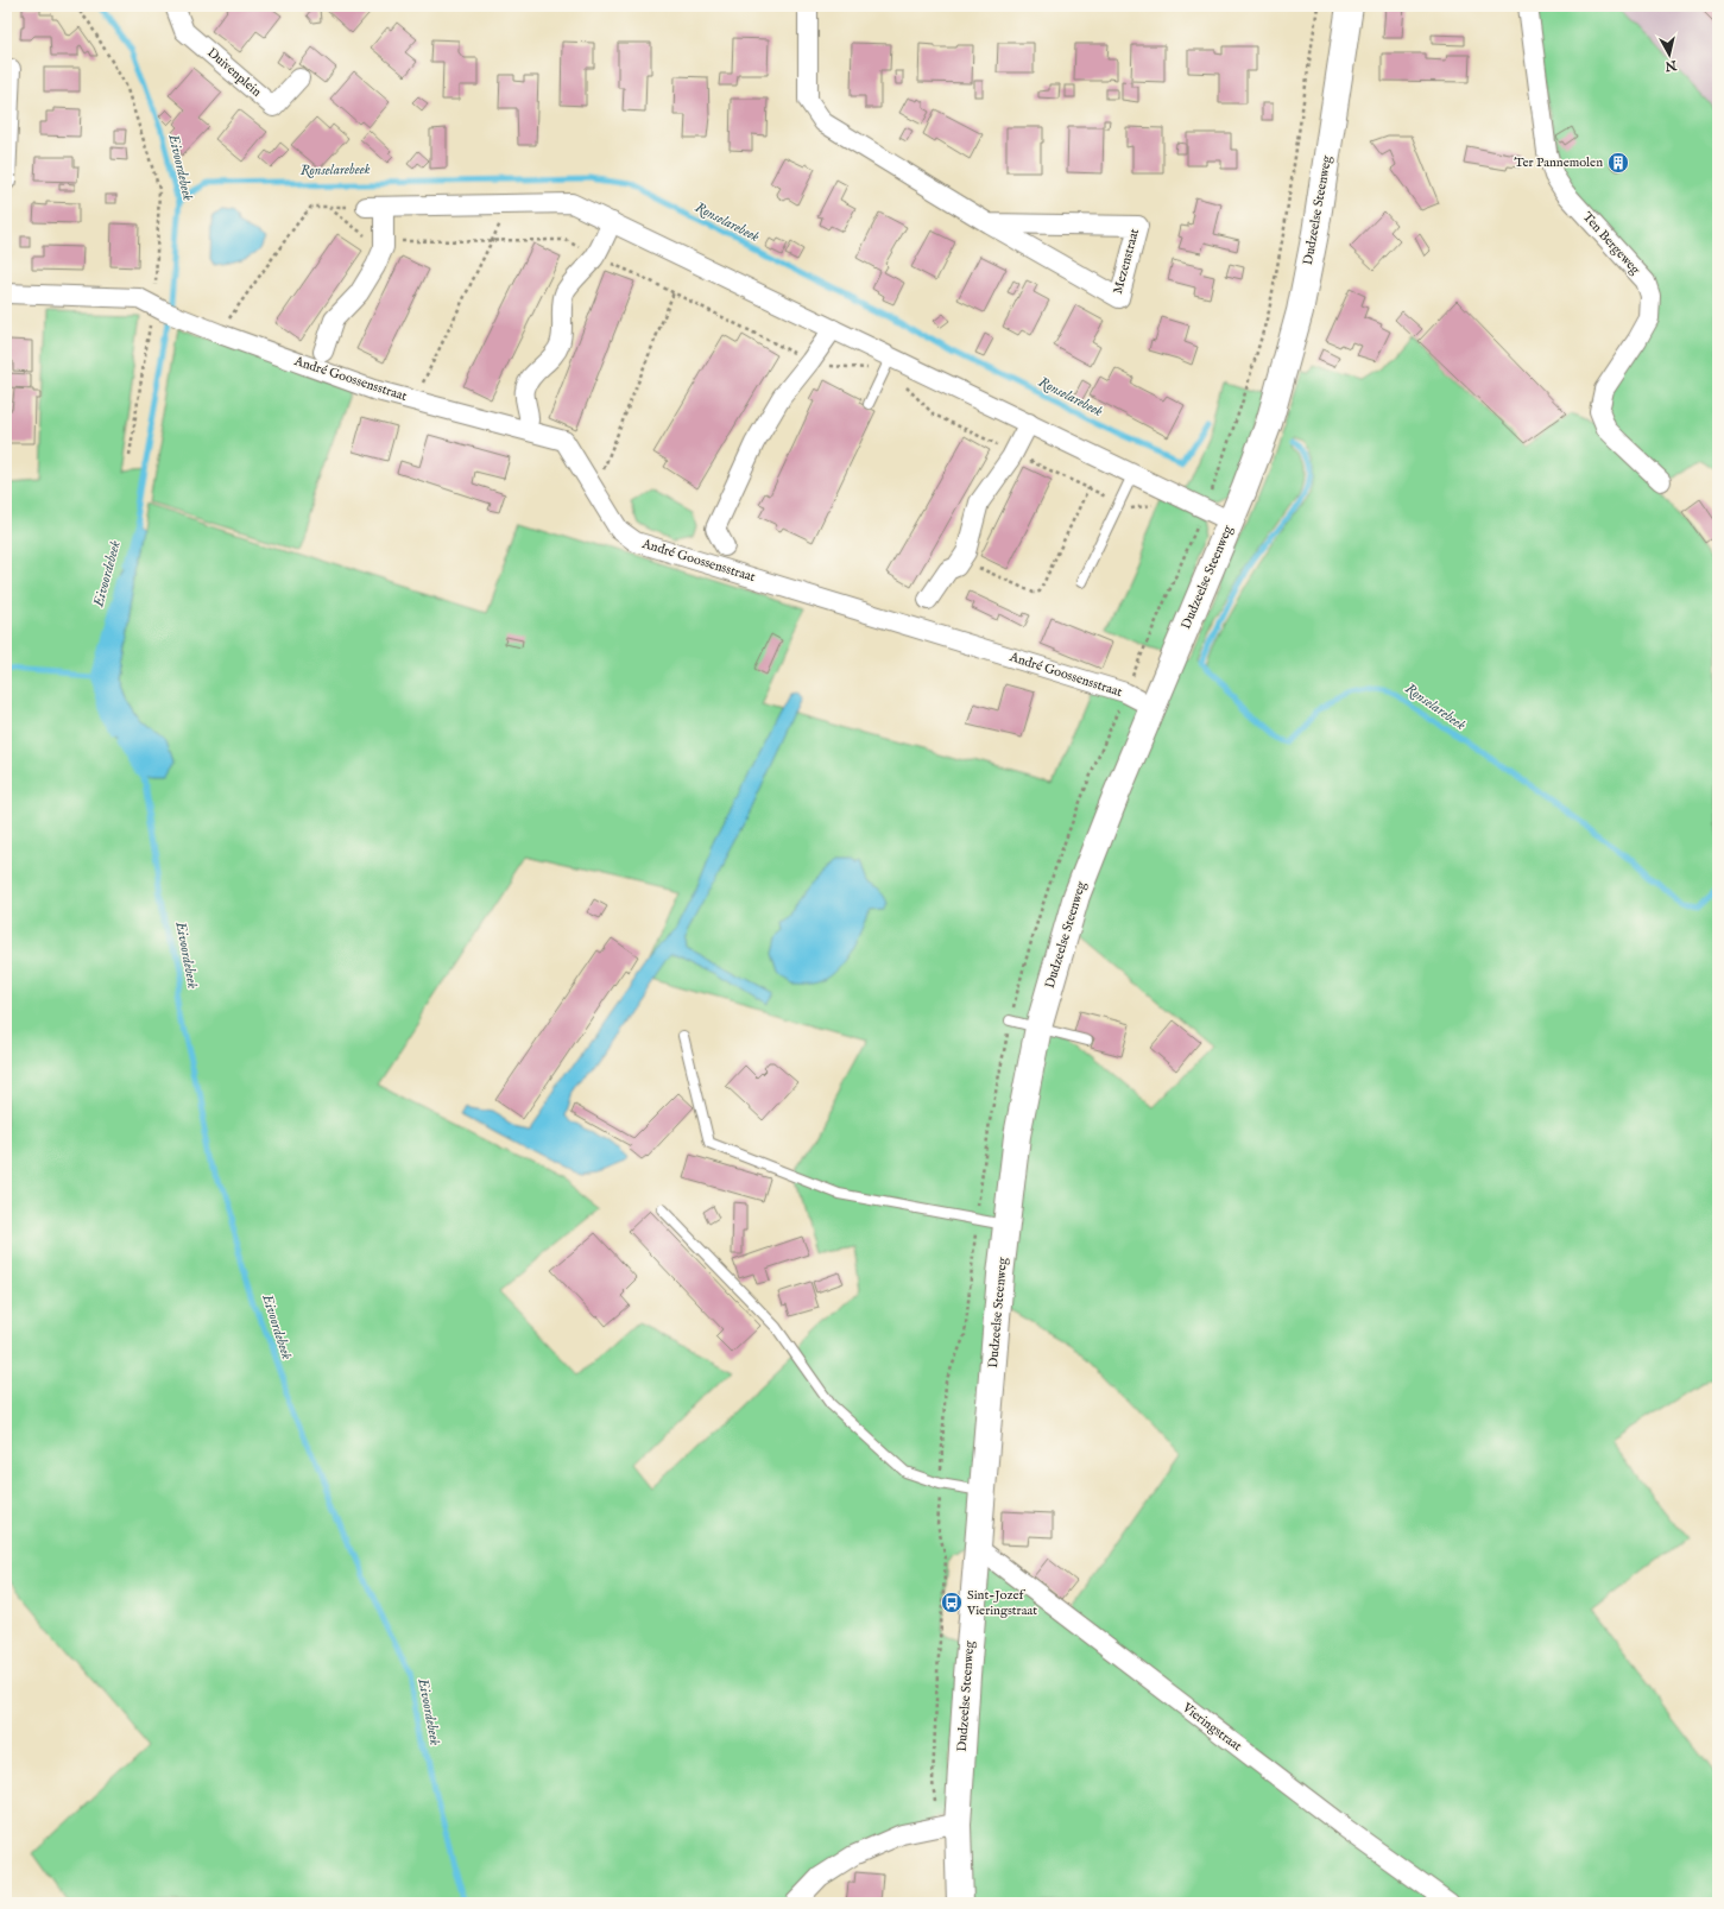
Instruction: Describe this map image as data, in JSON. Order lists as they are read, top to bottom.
{
  "streets": {
    "main road": ["Dudzeelse Steenweg"],
    "street": [
      "Duivenplein",
      "Ten Bergeweg",
      "Mezenstraat",
      "André Goossensstraat",
      "Vieringstraat"
    ]
  },
  "crossings": [
    ["Dudzeelse Steenweg", "André Goossensstraat"],
    ["Dudzeelse Steenweg", "Vieringstraat"]
  ],
  "water": ["Eivoordebeek", "Ronselarebeek"],
  "places": {
    "building": ["Ter Pannemolen"],
    "bus stop": ["Sint-Jozef Vieringstraat"]
  },
  "north": "bottom"
}
